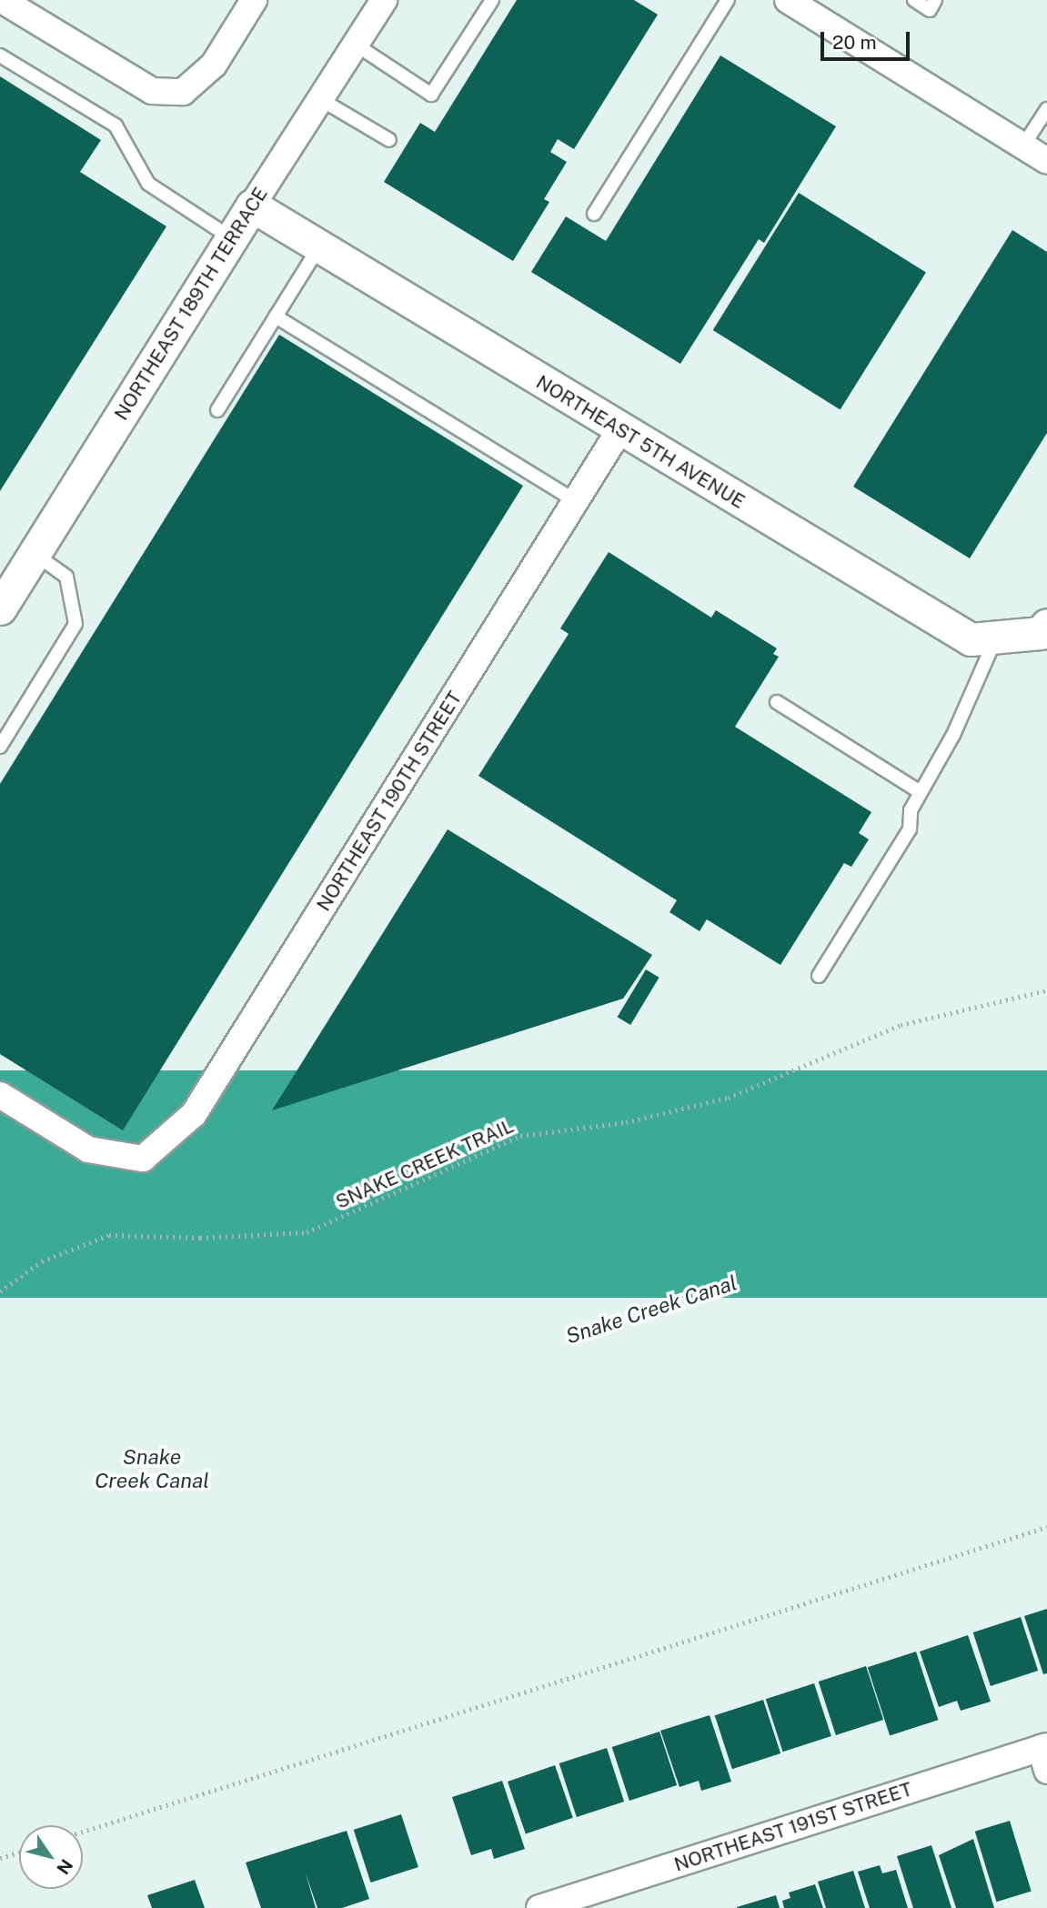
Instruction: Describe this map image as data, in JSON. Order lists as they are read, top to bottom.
{
  "streets": {
    "street": [
      "NORTHEAST 189TH TERRACE",
      "NORTHEAST 5TH AVENUE",
      "NORTHEAST 190TH STREET",
      "NORTHEAST 191ST STREET"
    ],
    "path": ["SNAKE CREEK TRAIL"]
  },
  "crossings": [
    ["NORTHEAST 189TH TERRACE", "NORTHEAST 5TH AVENUE"],
    ["NORTHEAST 5TH AVENUE", "NORTHEAST 190TH STREET"]
  ],
  "water": ["Snake Creek Canal"],
  "scale_bar": "20 m",
  "north": "bottom right"
}
